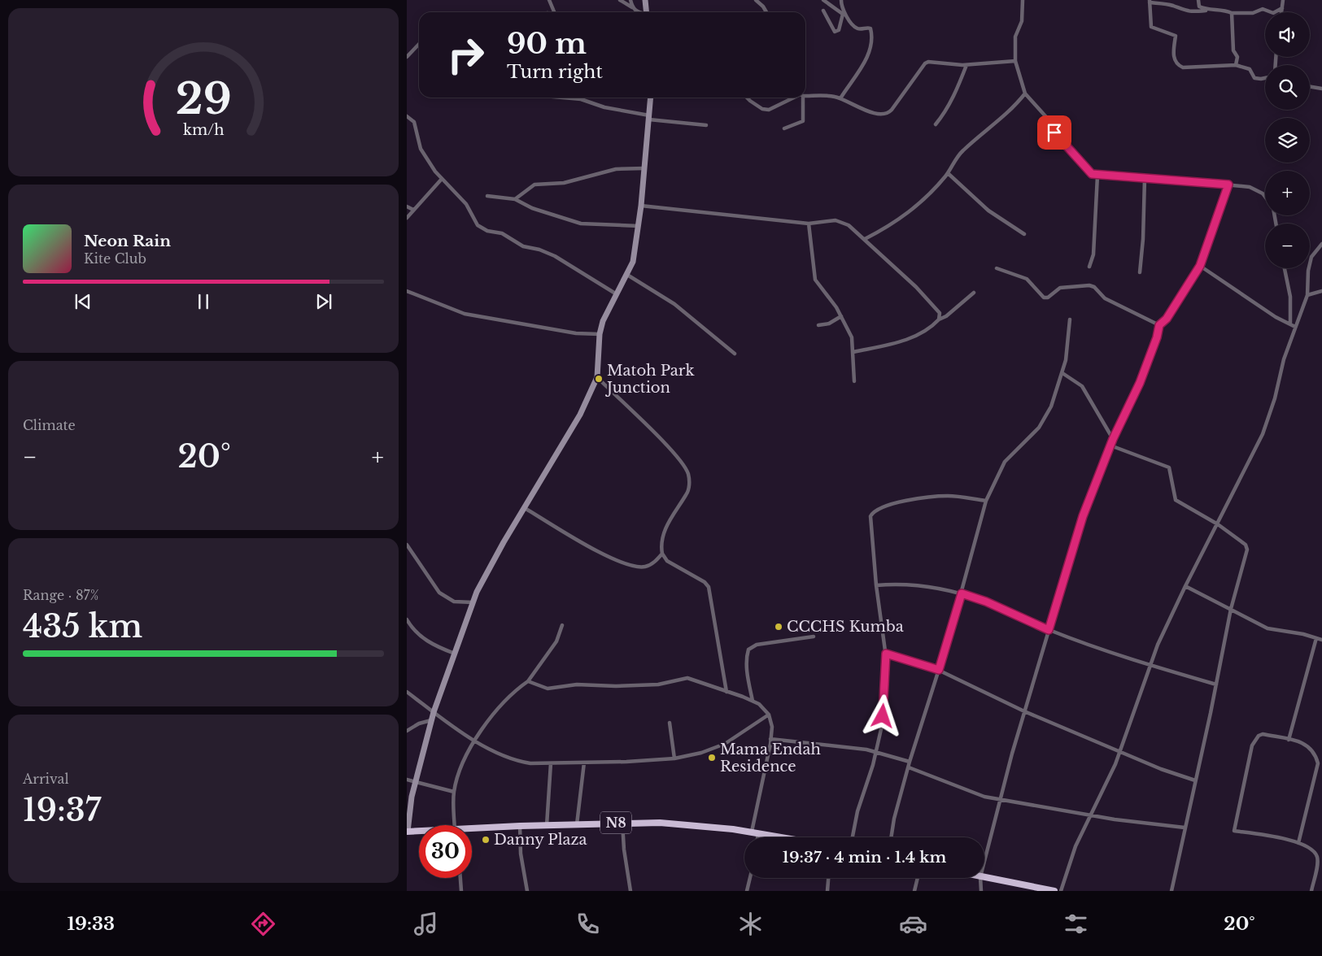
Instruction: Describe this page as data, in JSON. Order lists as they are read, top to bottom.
{
  "streets": {
    "highway": ["N8"]
  },
  "places": [
    "Matoh Park Junction",
    "CCCHS Kumba",
    "Mama Endah Residence",
    "Danny Plaza"
  ],
  "page": {
    "map_buttons": ["+", "−"],
    "turn": ["90 m", "Turn right"],
    "song": ["Neon Rain", "Kite Club"],
    "tile": [
      "Climate",
      ["Range · 87%", "435 km"],
      ["Arrival", "19:37"]
    ],
    "heat": ["−", "20°", "+"],
    "limit": "30",
    "trip": "19:37 · 4 min · 1.4 km",
    "tabs": ["19:33", "20°"],
    "gauge": ["29", "km/h"]
  }
}
